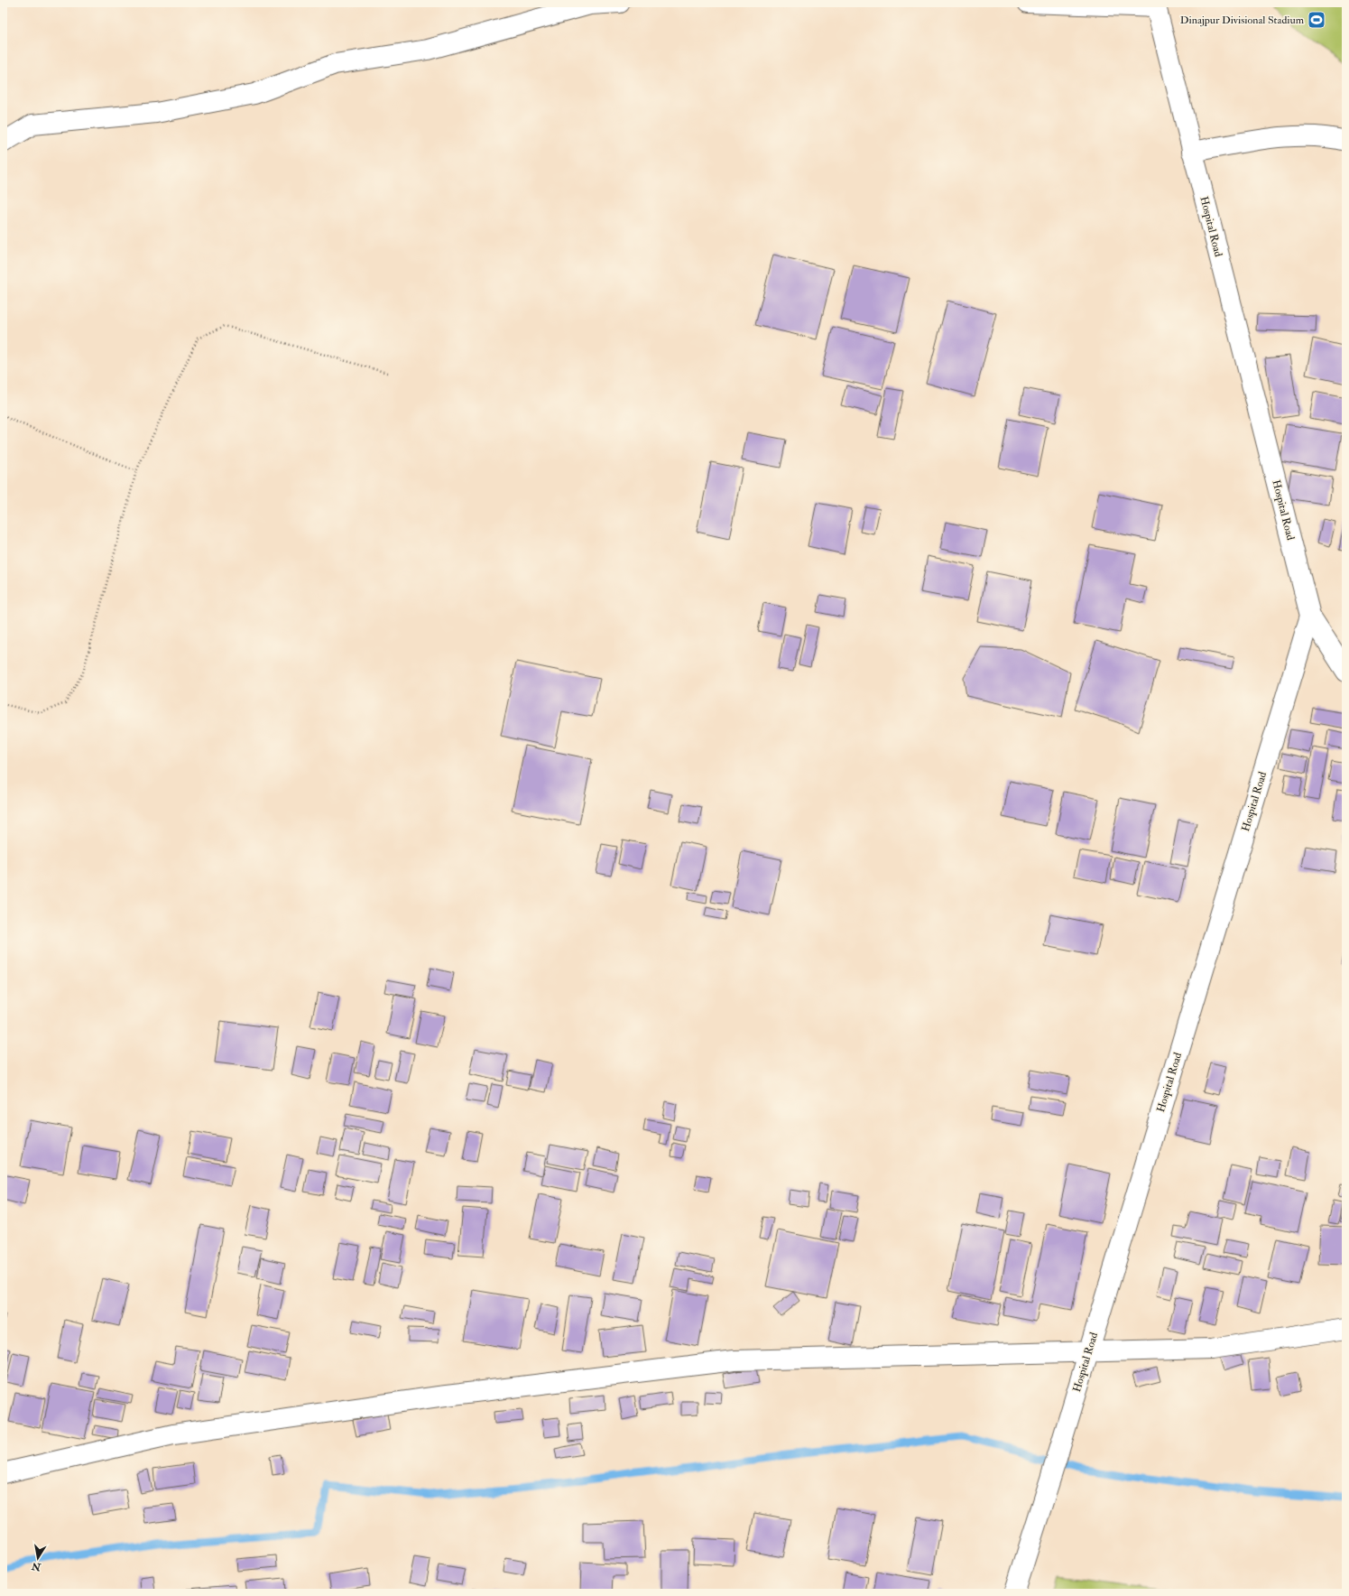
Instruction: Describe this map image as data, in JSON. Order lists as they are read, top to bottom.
{
  "streets": {
    "street": ["Hospital Road"]
  },
  "places": {
    "sports": ["Dinajpur Divisional Stadium"]
  },
  "north": "bottom"
}
